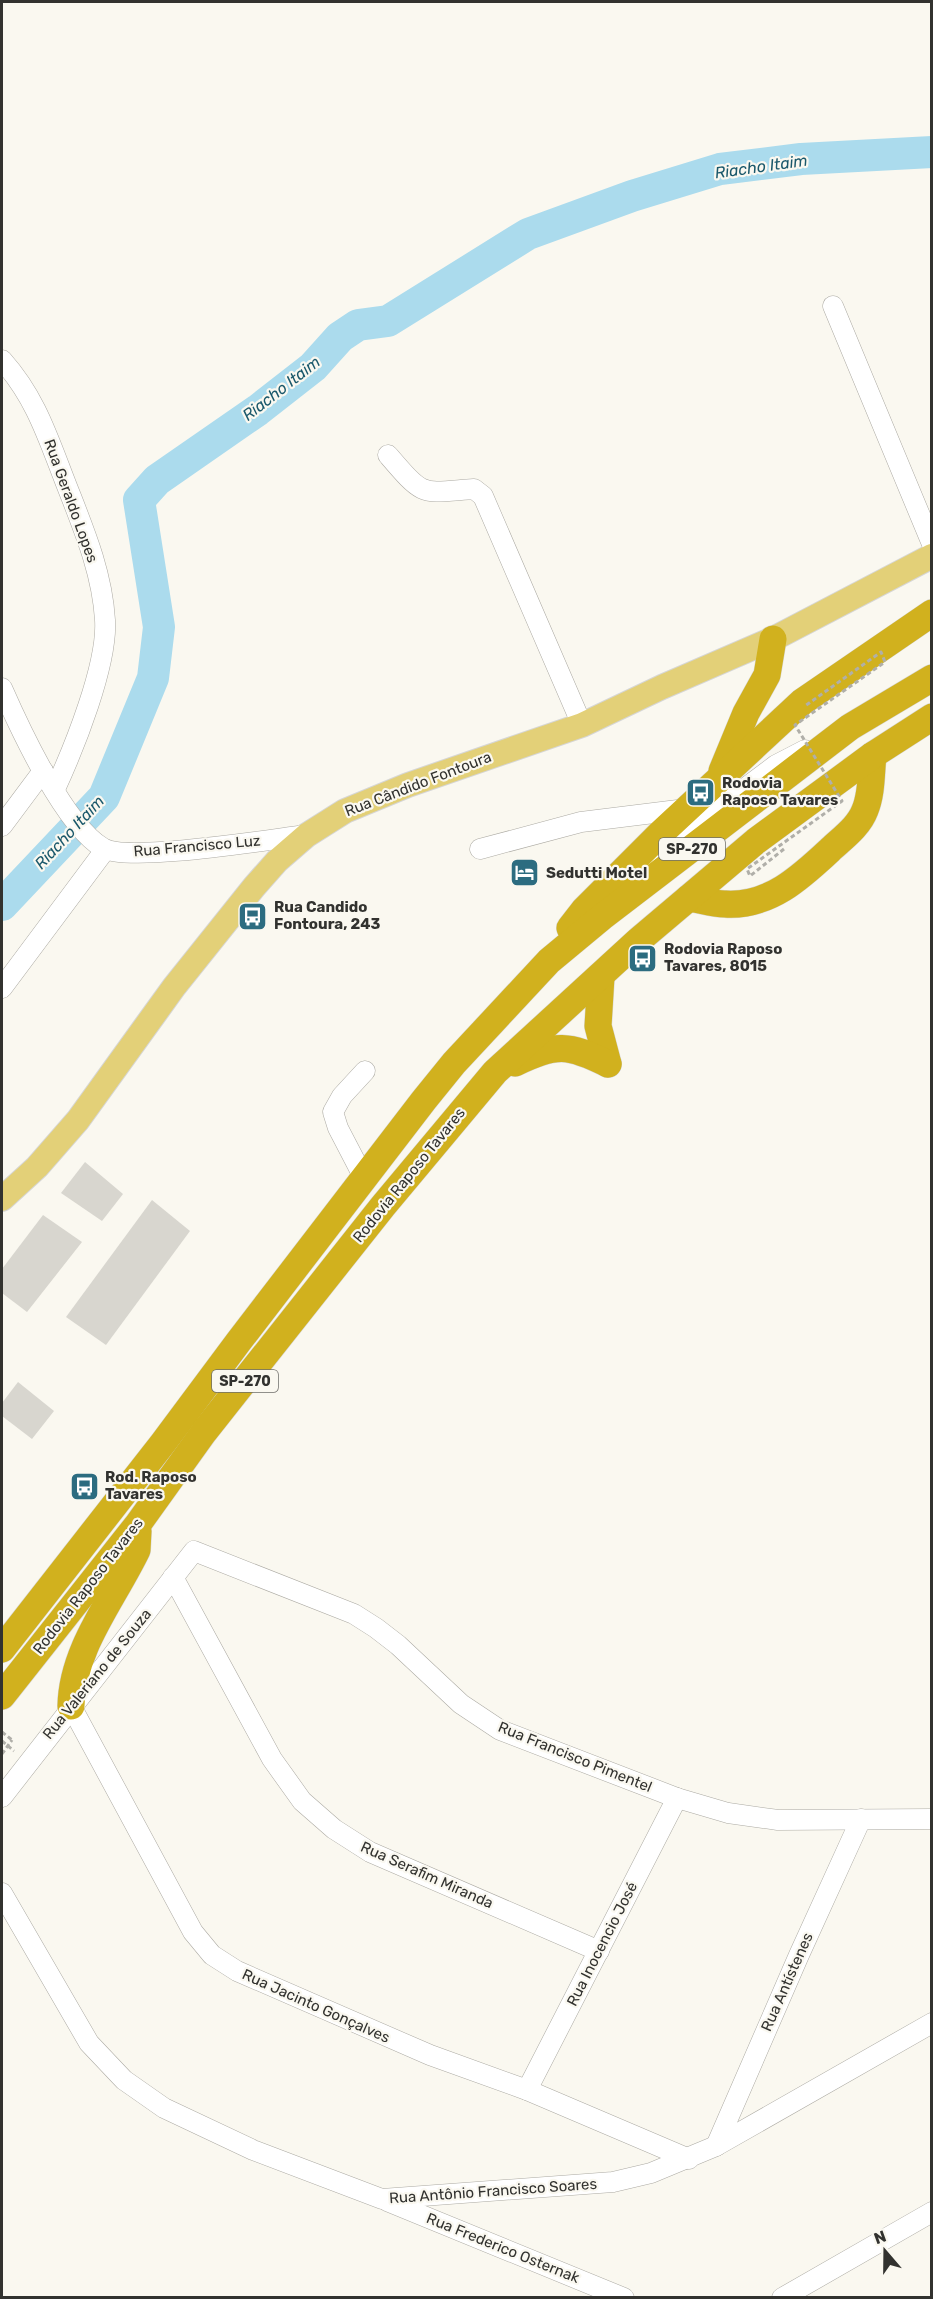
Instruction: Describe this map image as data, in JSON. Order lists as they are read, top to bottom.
{
  "streets": {
    "highway": ["SP-270", "Rodovia Raposo Tavares"],
    "main road": ["Rua Cândido Fontoura"],
    "street": [
      "Rua Geraldo Lopes",
      "Rua Francisco Luz",
      "Rua Valeriano de Souza",
      "Rua Francisco Pimentel",
      "Rua Serafim Miranda",
      "Rua Inocencio José",
      "Rua Antístenes",
      "Rua Jacinto Gonçalves",
      "Rua Antônio Francisco Soares",
      "Rua Frederico Osternak"
    ]
  },
  "crossings": [
    ["Rua Cândido Fontoura", "Rua Francisco Luz"],
    ["Rua Valeriano de Souza", "Rua Francisco Pimentel"],
    ["Rua Valeriano de Souza", "Rua Serafim Miranda"],
    ["Rua Valeriano de Souza", "Rua Jacinto Gonçalves"],
    ["Rua Francisco Pimentel", "Rua Inocencio José"],
    ["Rua Francisco Pimentel", "Rua Antístenes"],
    ["Rua Serafim Miranda", "Rua Inocencio José"],
    ["Rua Inocencio José", "Rua Jacinto Gonçalves"],
    ["Rua Antístenes", "Rua Antônio Francisco Soares"],
    ["Rua Jacinto Gonçalves", "Rua Antônio Francisco Soares"],
    ["Rua Antônio Francisco Soares", "Rua Frederico Osternak"]
  ],
  "water": ["Riacho Itaim"],
  "places": {
    "bus stop": [
      "Rodovia Raposo Tavares",
      "Rua Candido Fontoura, 243",
      "Rodovia Raposo Tavares, 8015",
      "Rod. Raposo Tavares"
    ],
    "hotel": ["Sedutti Motel"]
  },
  "north": "top"
}
